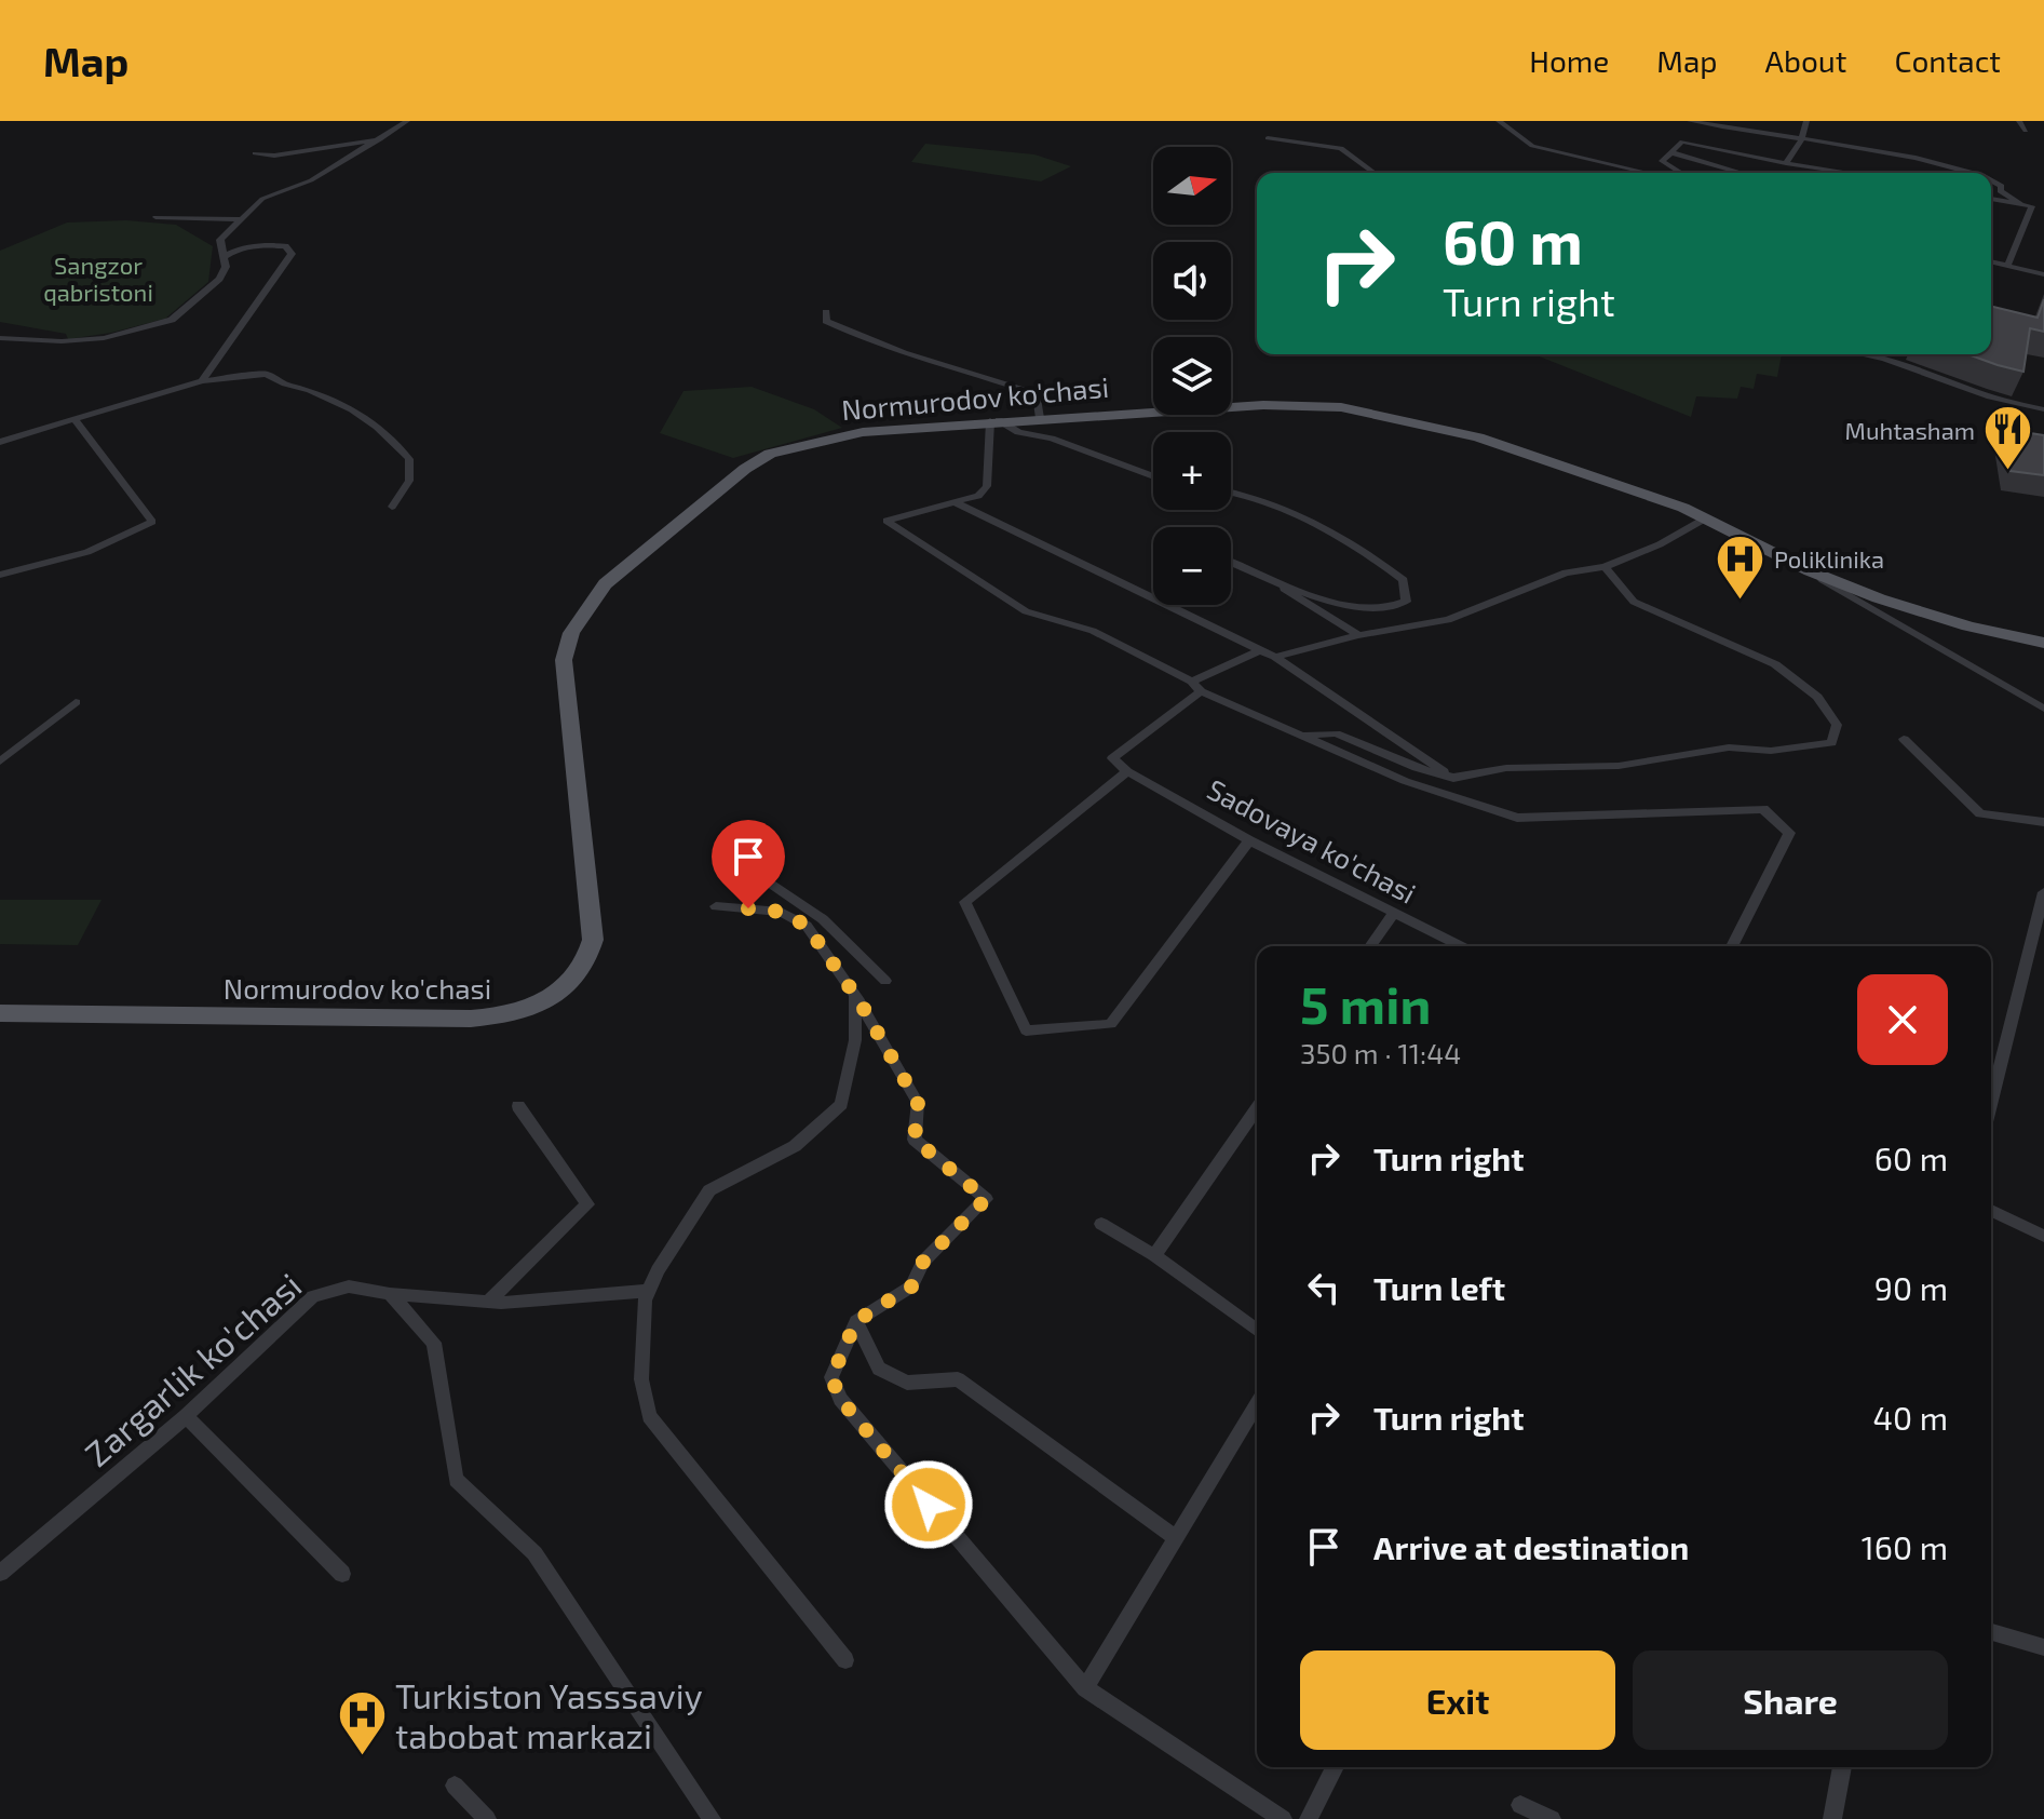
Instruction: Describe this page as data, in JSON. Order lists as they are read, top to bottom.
{
  "streets": {
    "main road": ["Normurodov ko'chasi"],
    "street": ["Sadovaya ko'chasi", "Zargarlik ko'chasi"]
  },
  "parks": ["Sangzor qabristoni"],
  "places": {
    "restaurant": ["Muhtasham"],
    "hospital": ["Poliklinika", "Turkiston Yasssaviy tabobat markazi"]
  },
  "north": "right",
  "page": {
    "header": "Map",
    "nav": [
      "Home",
      "Map",
      "About",
      "Contact"
    ],
    "map_buttons": ["+", "−"],
    "turn": ["60 m", "Turn right"],
    "heading": ["5 min", "350 m · 11:44"],
    "list": [
      {
        "name": "Turn right",
        "value": "60 m"
      },
      {
        "name": "Turn left",
        "value": "90 m"
      },
      {
        "name": "Turn right",
        "value": "40 m"
      },
      {
        "name": "Arrive at destination",
        "value": "160 m"
      }
    ],
    "buttons": ["Exit", "Share"]
  }
}
